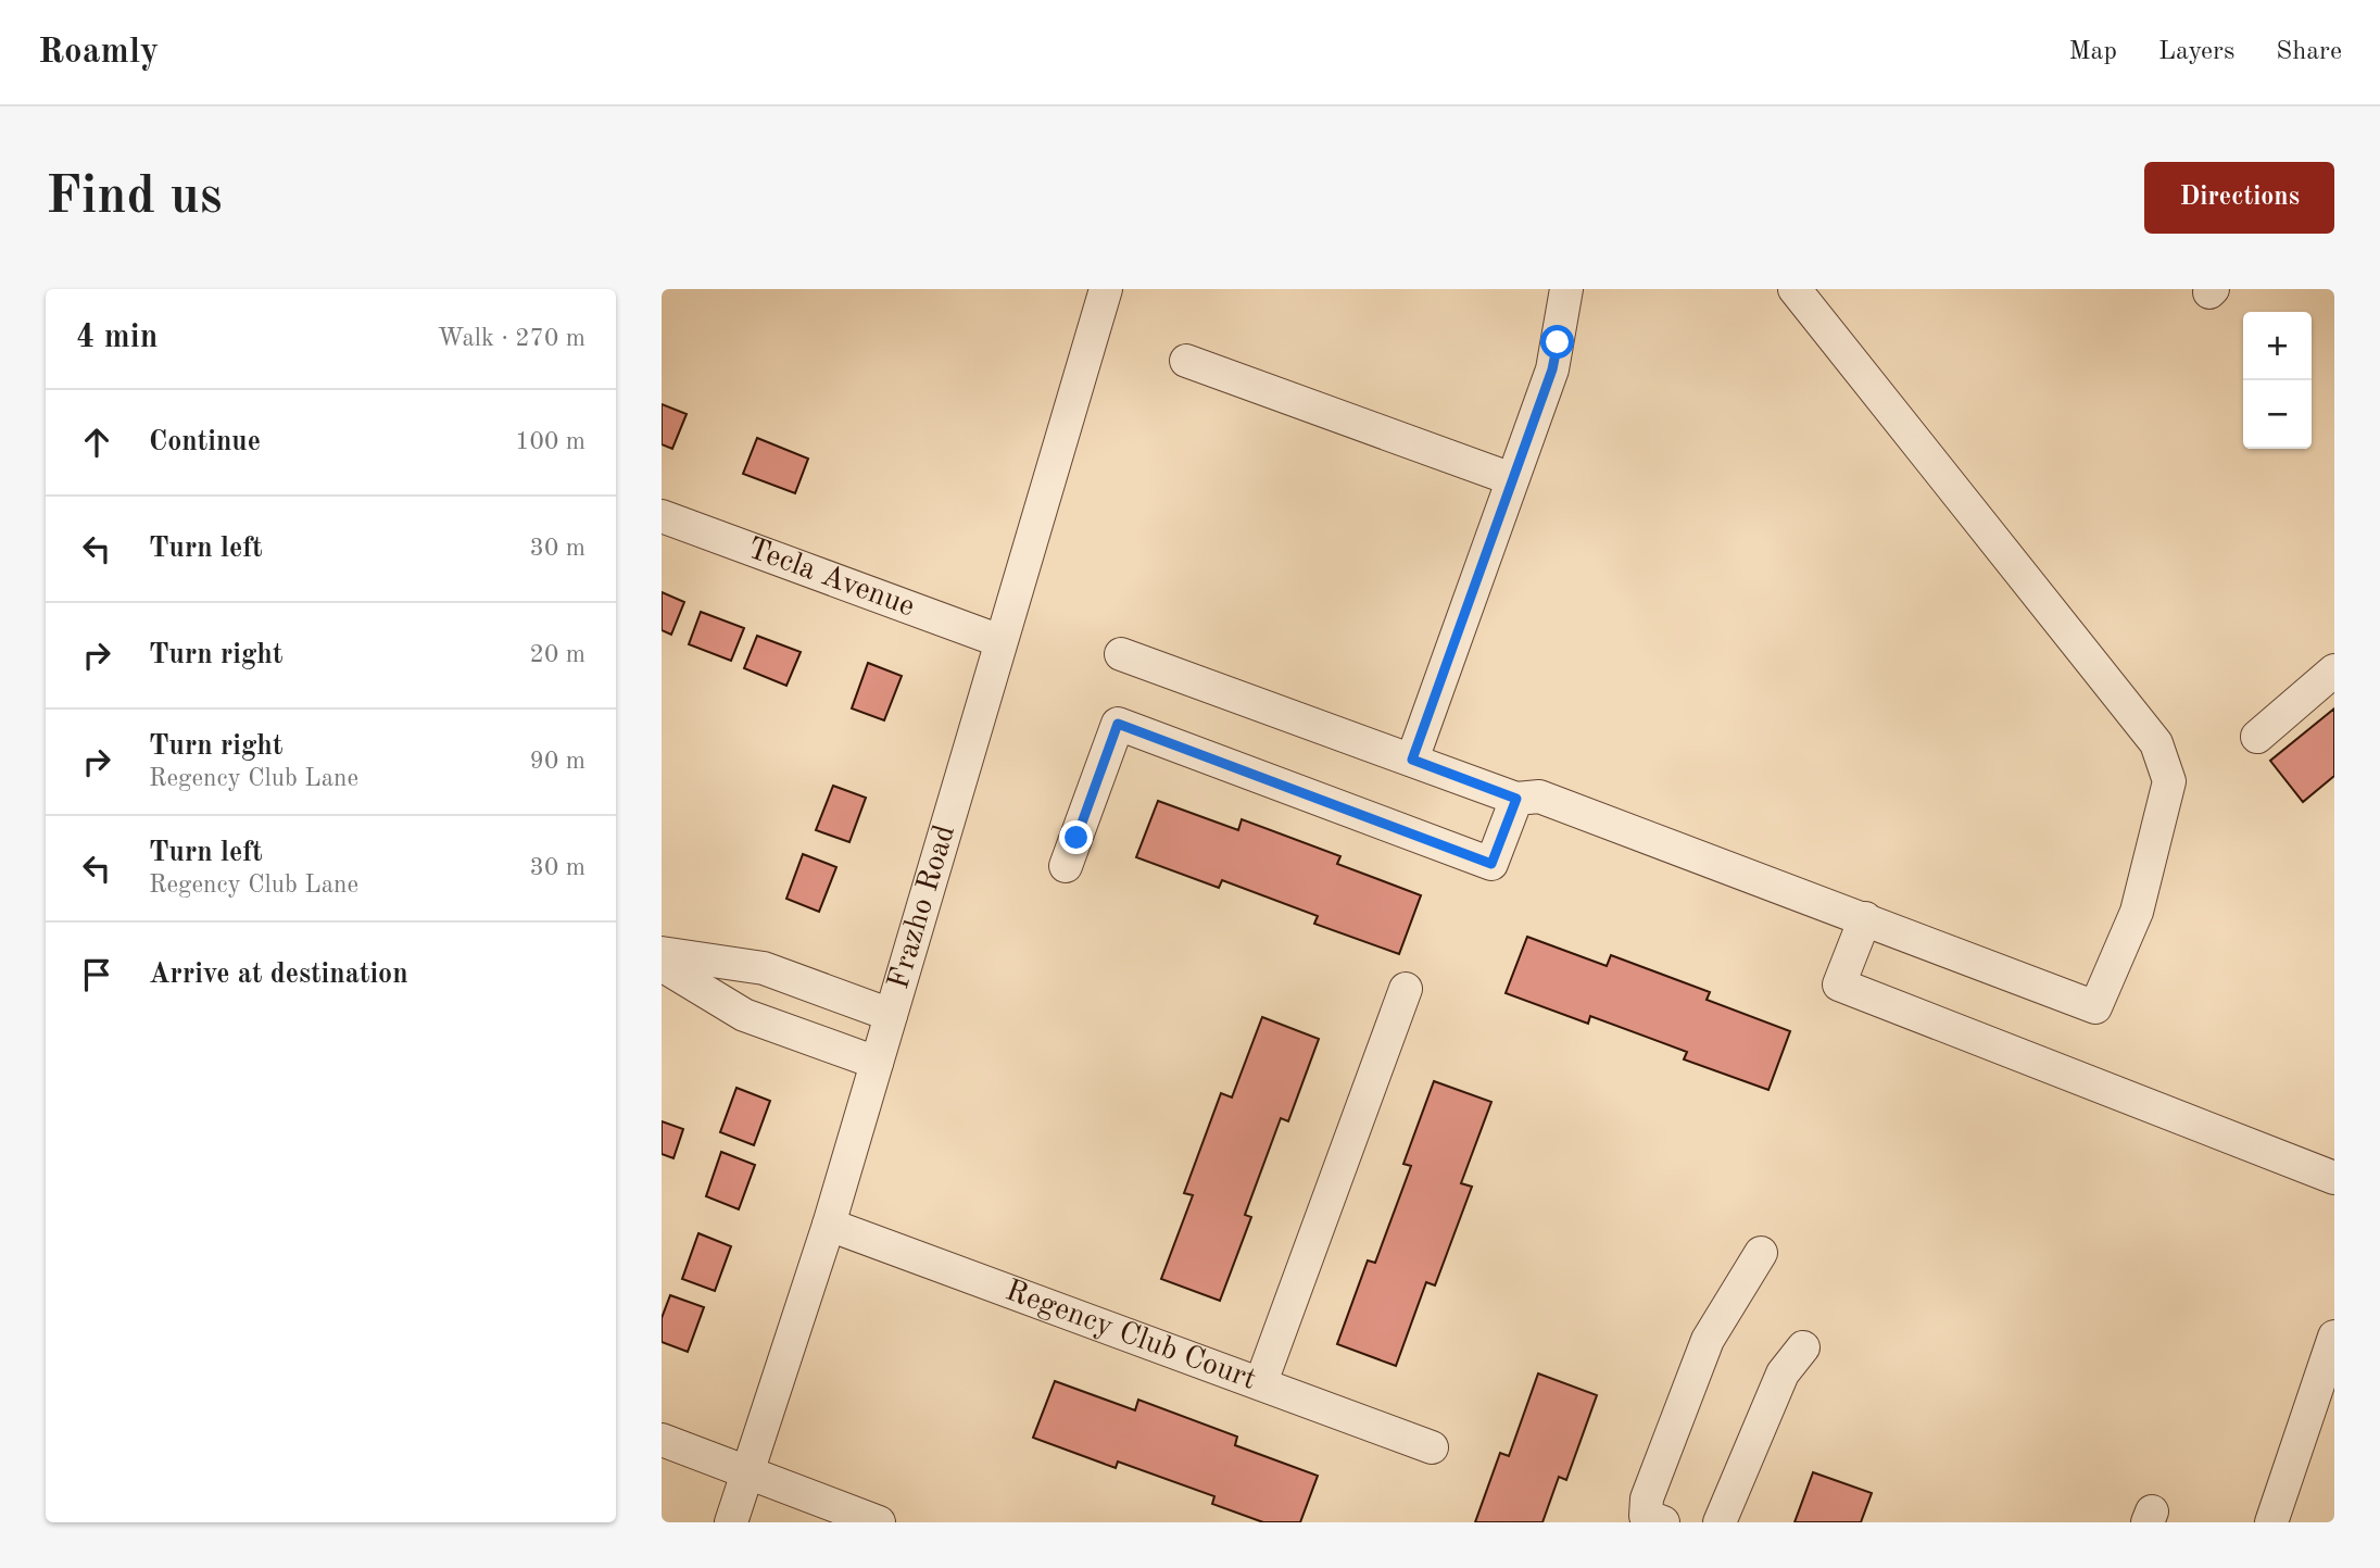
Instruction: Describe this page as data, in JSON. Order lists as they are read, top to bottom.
{
  "streets": {
    "street": ["Tecla Avenue", "Frazho Road", "Regency Club Court"]
  },
  "crossings": [
    ["Tecla Avenue", "Frazho Road"],
    ["Frazho Road", "Regency Club Court"]
  ],
  "page": {
    "header": "Roamly",
    "nav": ["Map", "Layers", "Share"],
    "buttons": "Directions",
    "title": "Find us",
    "heading": ["4 min", "Walk · 270 m"],
    "map_buttons": ["+", "−"],
    "list": [
      ["Continue", "100 m"],
      ["Turn left", "30 m"],
      ["Turn right", "20 m"],
      ["Turn right", "Regency Club Lane", "90 m"],
      ["Turn left", "Regency Club Lane", "30 m"],
      "Arrive at destination"
    ]
  }
}
